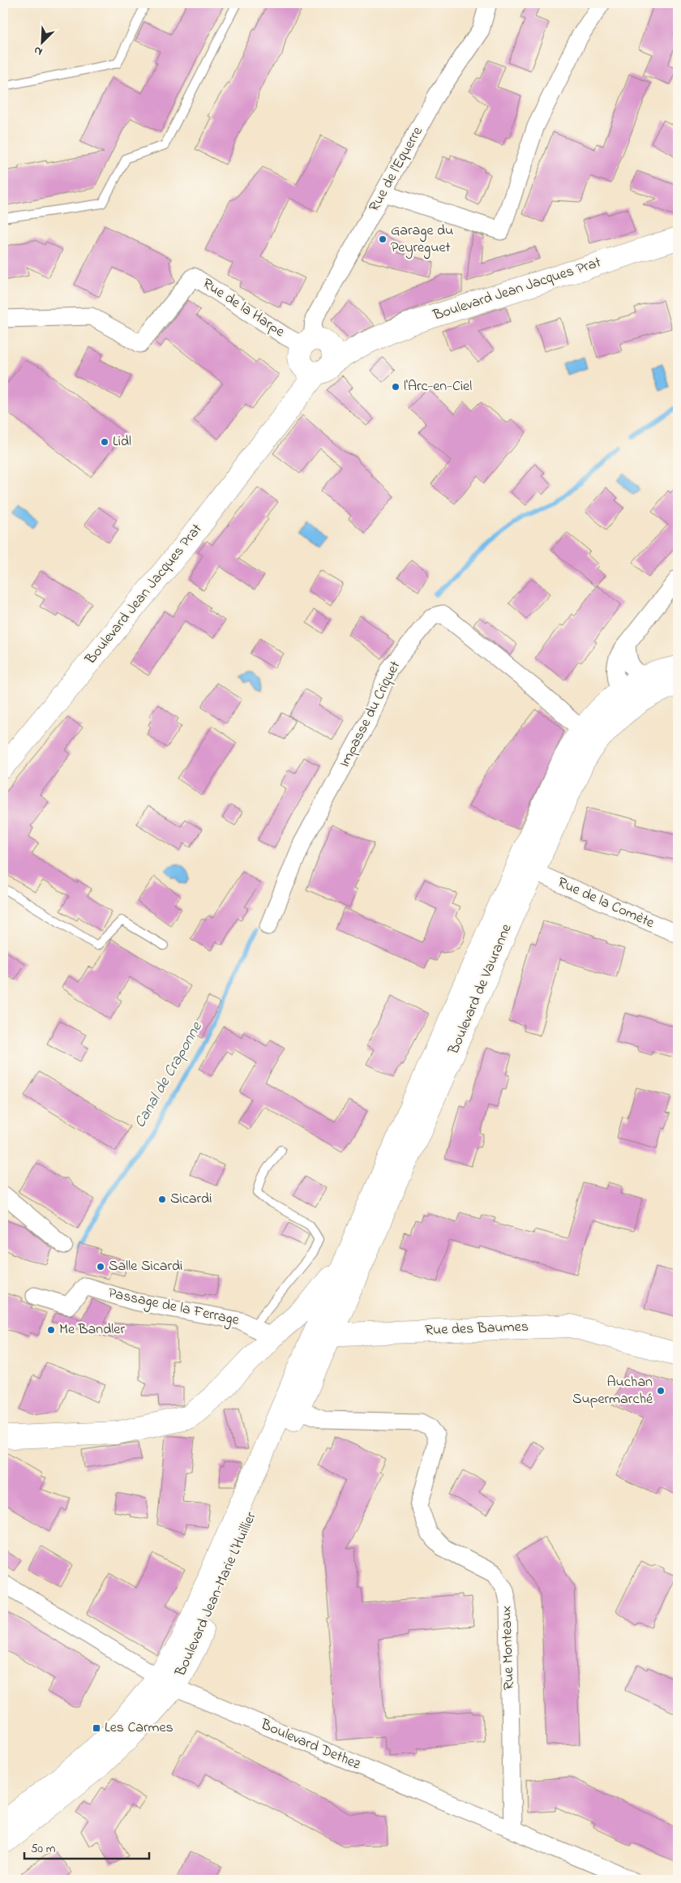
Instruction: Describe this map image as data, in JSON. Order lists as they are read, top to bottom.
{
  "streets": {
    "street": [
      "Rue de l'Equerre",
      "Boulevard Jean Jacques Prat",
      "Rue de la Harpe",
      "Impasse du Criquet",
      "Rue de la Comète",
      "Boulevard de Vauranne",
      "Passage de la Ferrage",
      "Rue des Baumes",
      "Boulevard Jean-Marie L'Huillier",
      "Rue Monteaux",
      "Boulevard Dethez"
    ]
  },
  "crossings": [
    ["Rue de l'Equerre", "Boulevard Jean Jacques Prat"],
    ["Rue de l'Equerre", "Rue de la Harpe"],
    ["Boulevard Jean Jacques Prat", "Rue de la Harpe"],
    ["Impasse du Criquet", "Boulevard de Vauranne"],
    ["Rue de la Comète", "Boulevard de Vauranne"],
    ["Boulevard de Vauranne", "Passage de la Ferrage"],
    ["Boulevard de Vauranne", "Rue des Baumes"],
    ["Boulevard de Vauranne", "Boulevard Jean-Marie L'Huillier"],
    ["Passage de la Ferrage", "Rue des Baumes"],
    ["Rue des Baumes", "Boulevard Jean-Marie L'Huillier"],
    ["Boulevard Jean-Marie L'Huillier", "Rue Monteaux"],
    ["Boulevard Jean-Marie L'Huillier", "Boulevard Dethez"],
    ["Rue Monteaux", "Boulevard Dethez"]
  ],
  "water": ["Canal de Craponne"],
  "places": {
    "other": [
      "Garage du Peyreguet",
      "l'Arc-en-Ciel",
      "Lidl",
      "Sicardi",
      "Salle Sicardi",
      "Me Bandler",
      "Auchan Supermarché"
    ],
    "transit": ["Les Carmes"]
  },
  "scale_bar": "50 m",
  "north": "bottom left"
}
